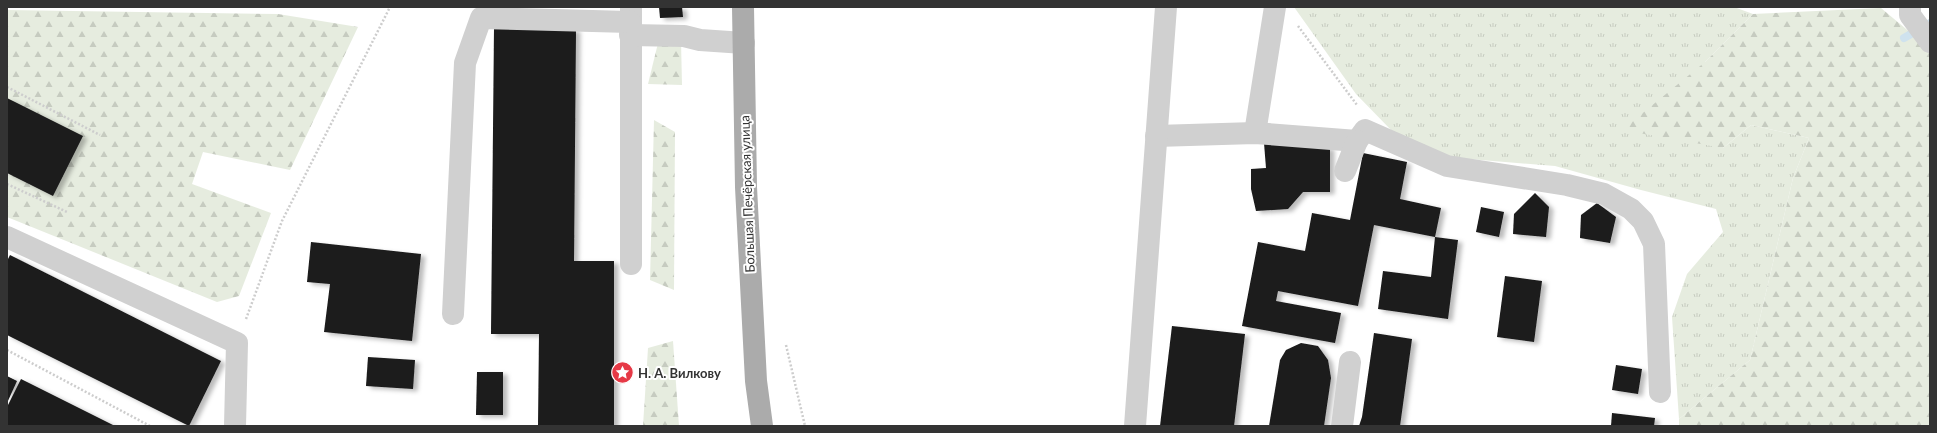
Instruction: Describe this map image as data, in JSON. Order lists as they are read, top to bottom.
{
  "streets": {
    "main road": ["Большая Печёрская улица"]
  },
  "places": {
    "place": ["Н. А. Вилкову"]
  }
}
